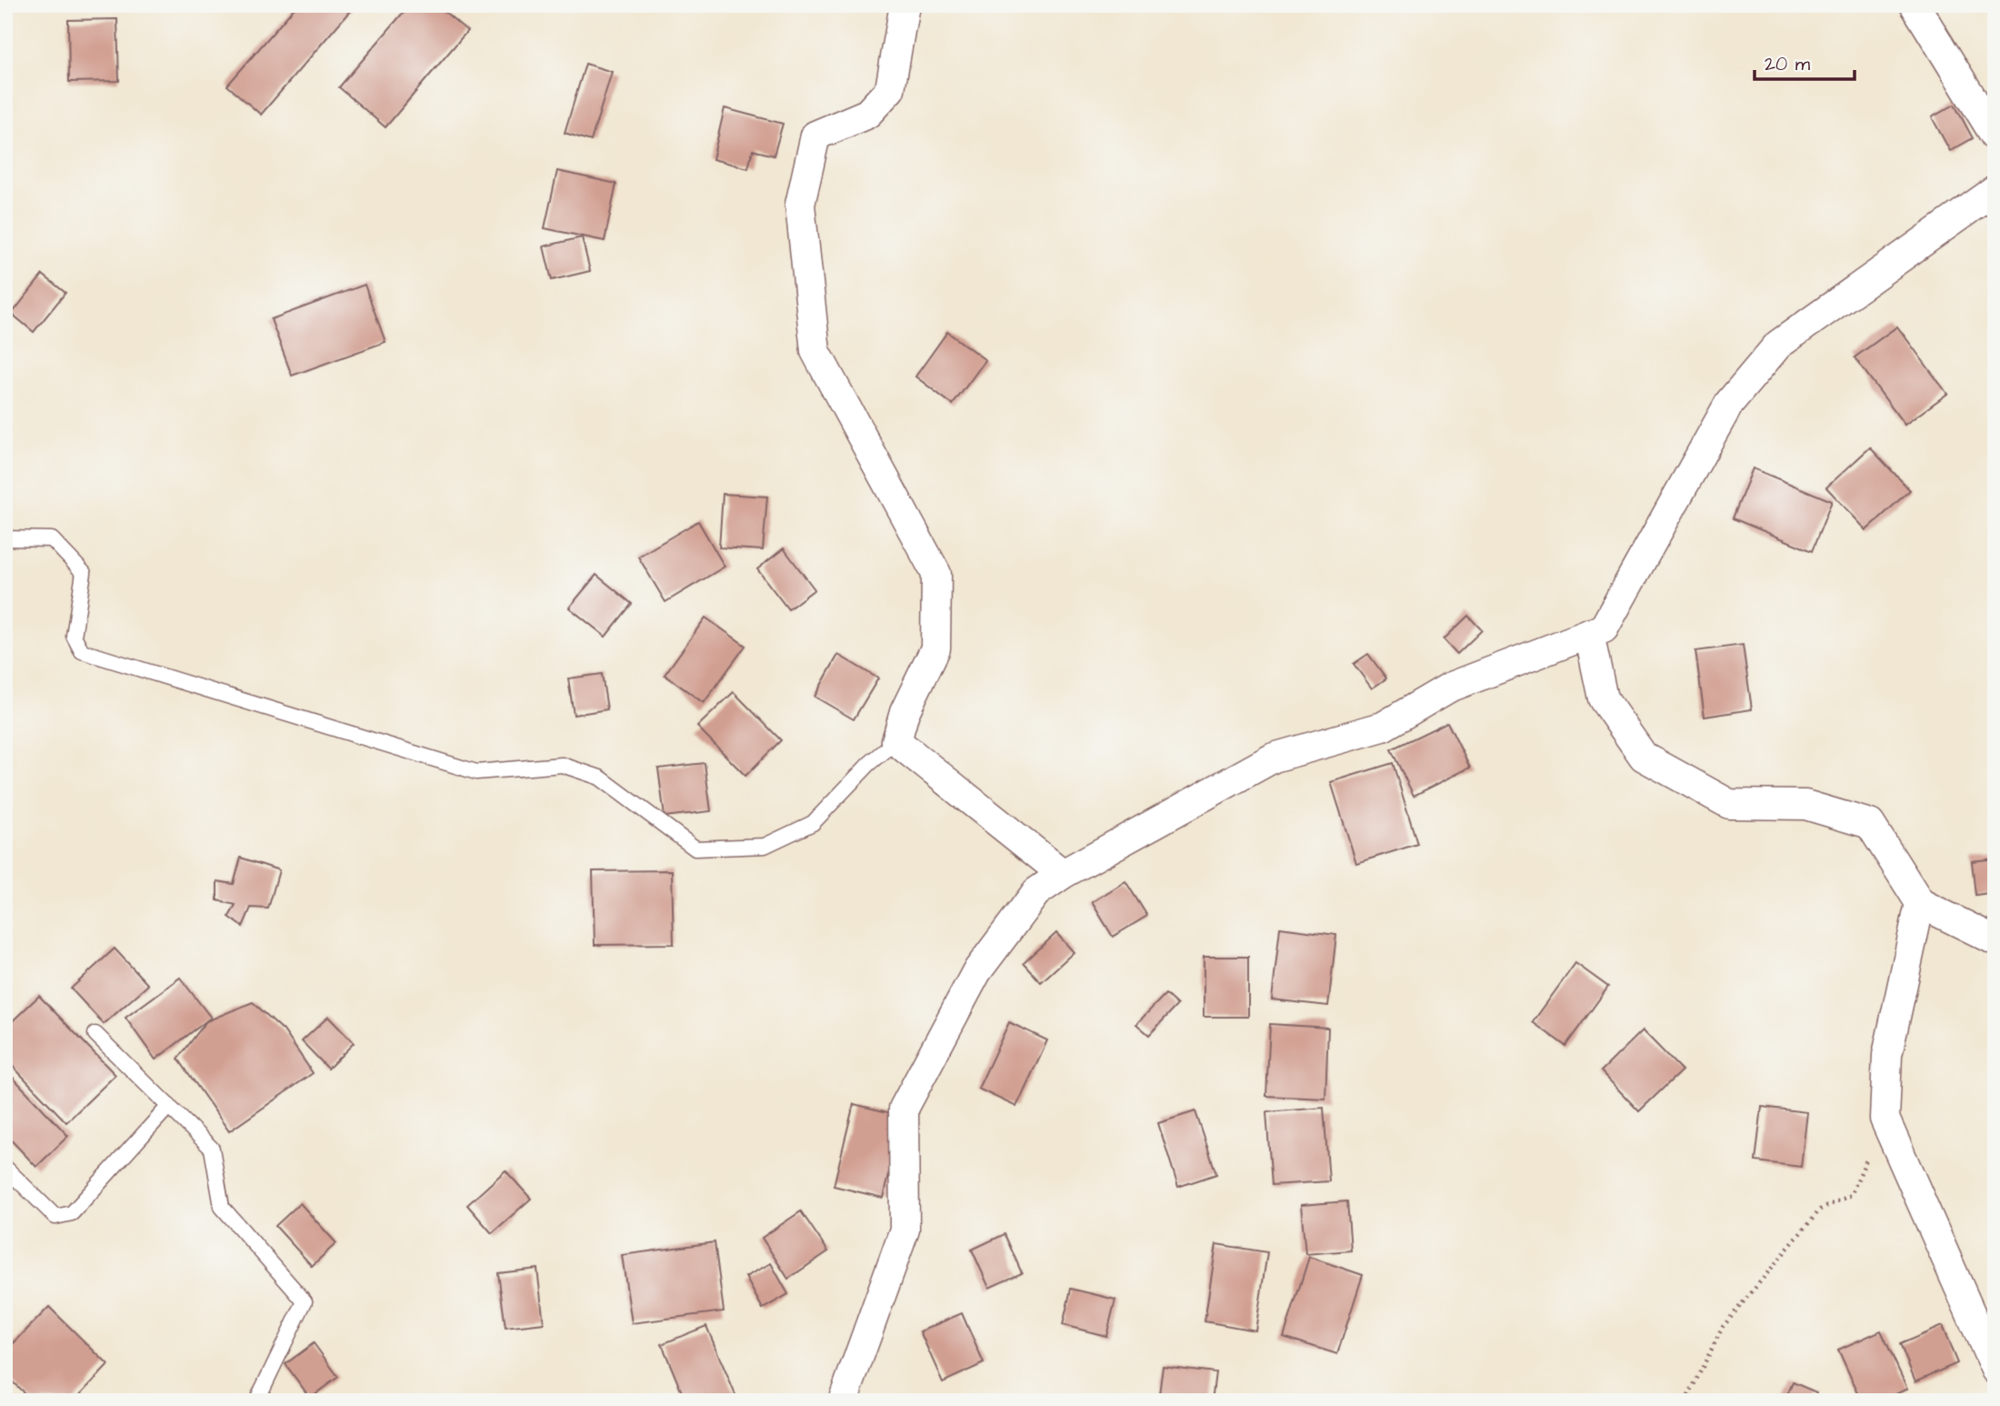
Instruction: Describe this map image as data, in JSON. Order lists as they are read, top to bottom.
{
  "scale_bar": "20 m"
}
